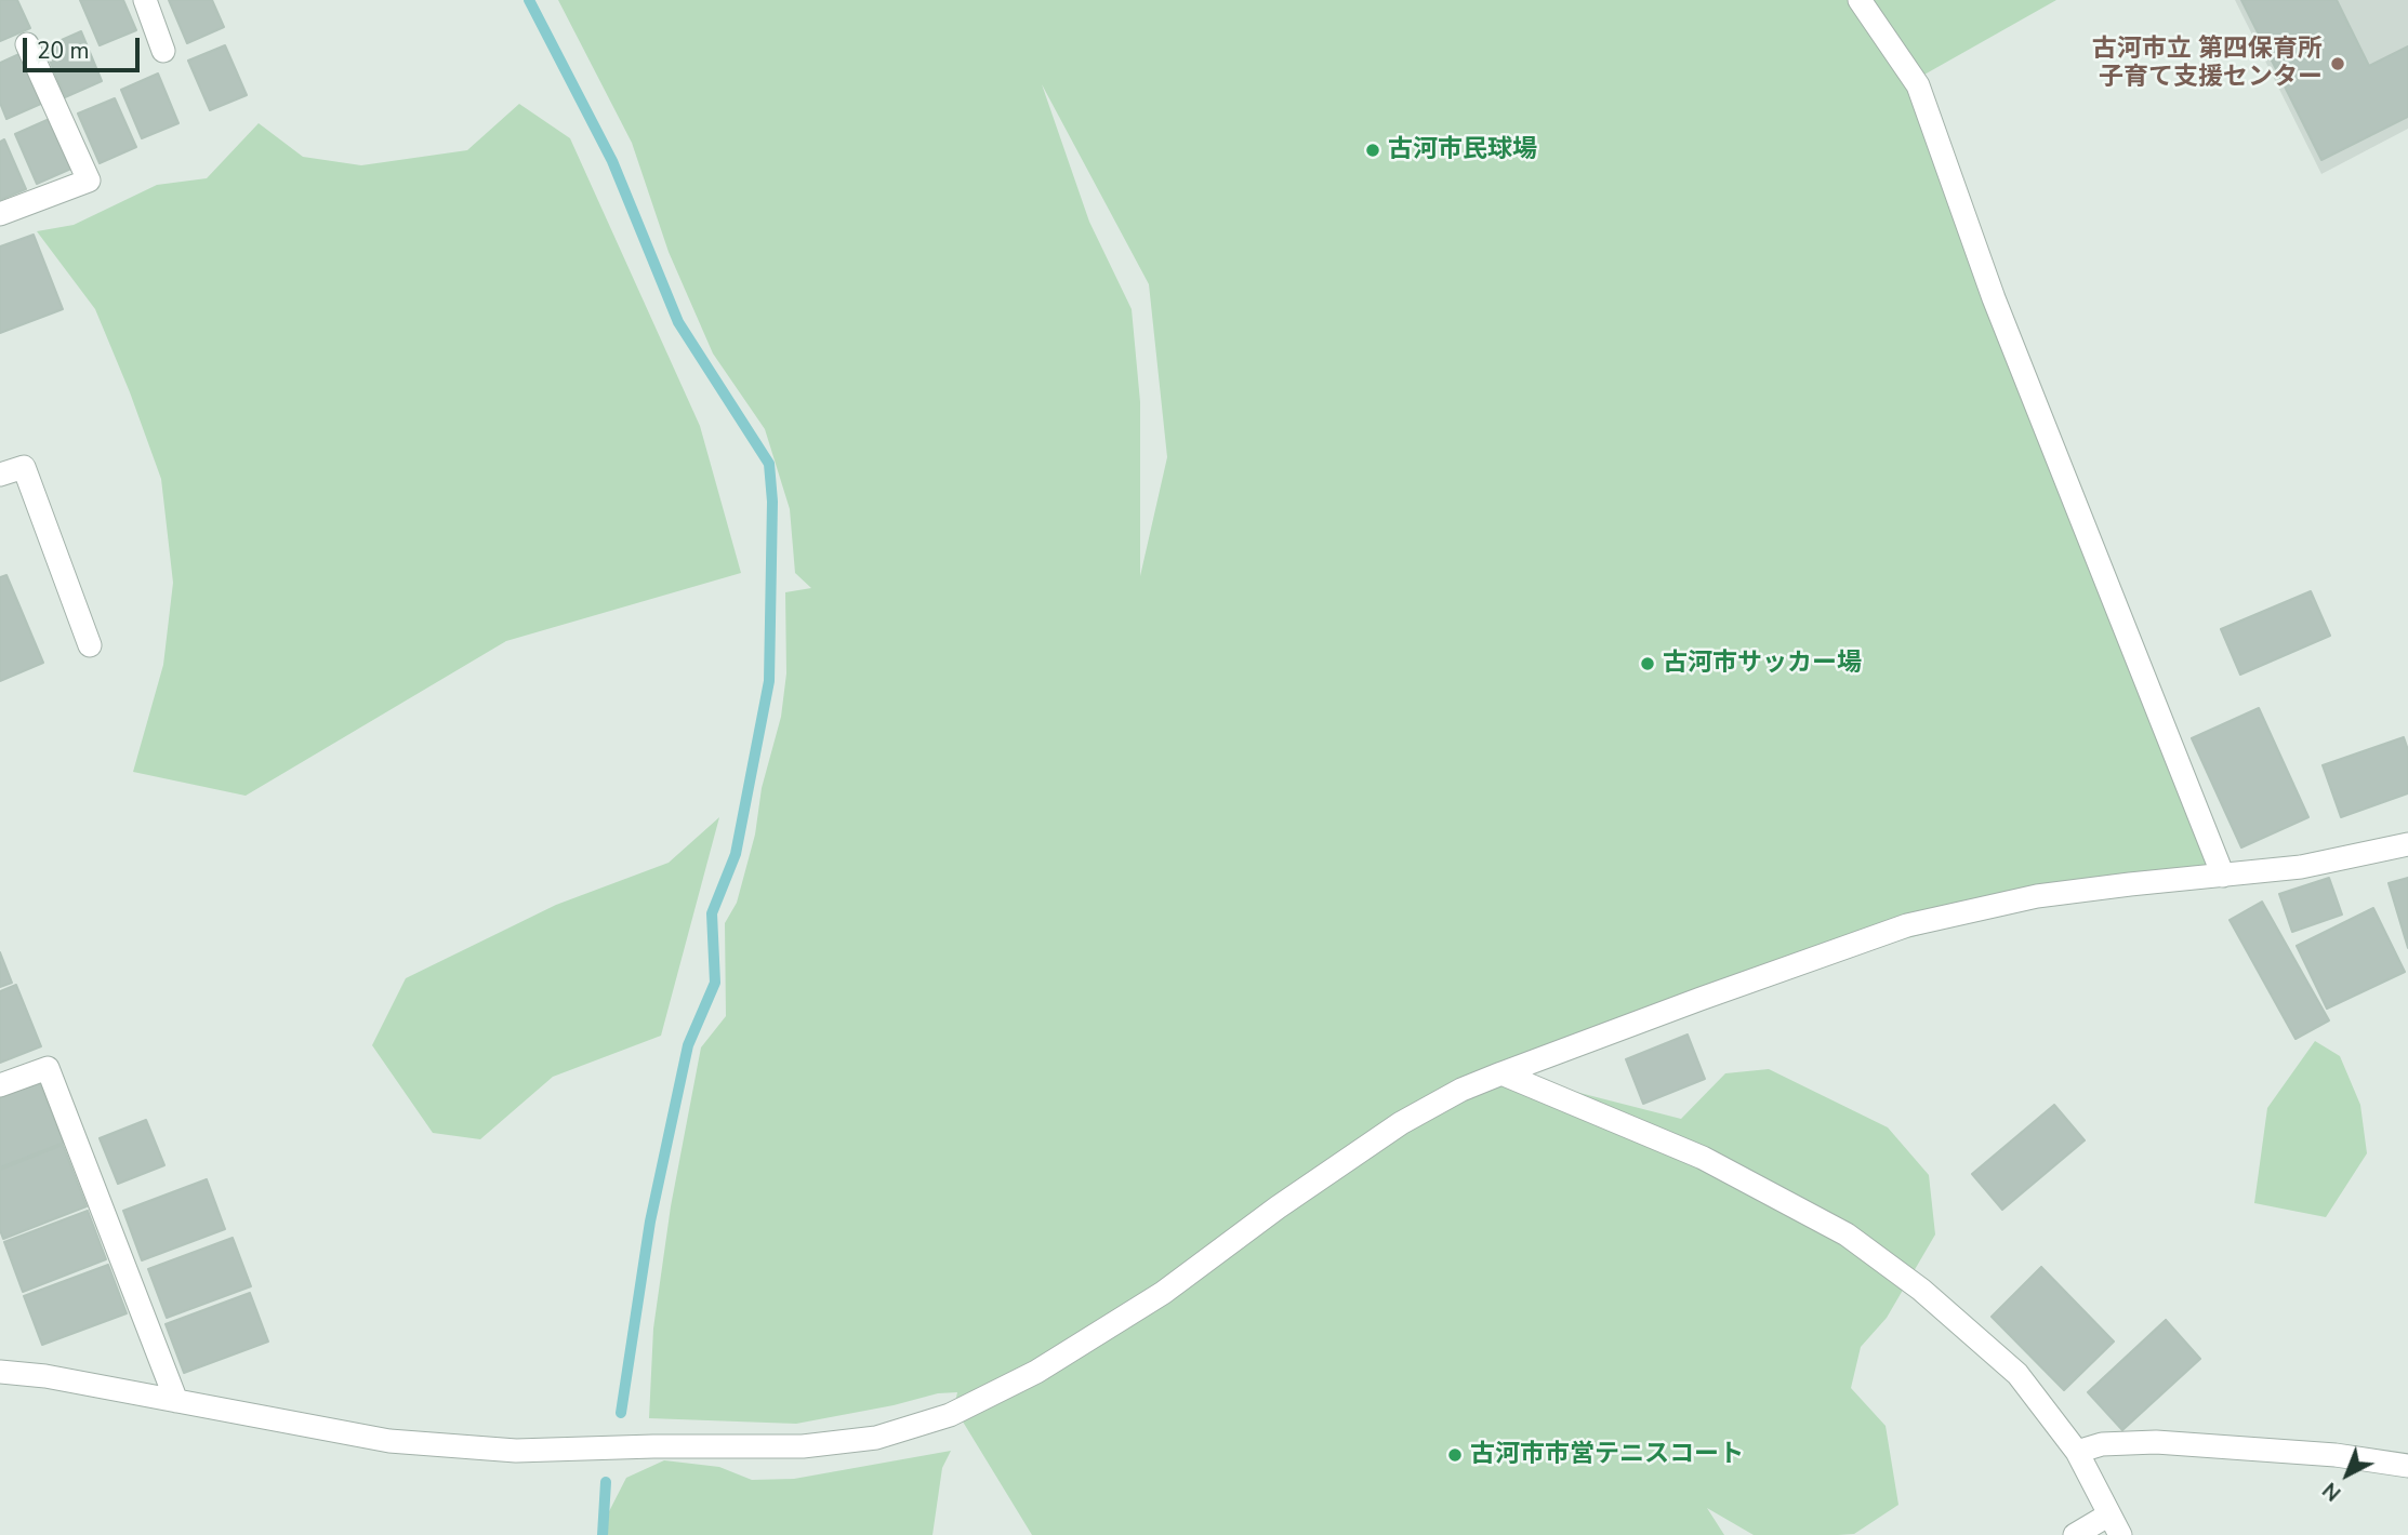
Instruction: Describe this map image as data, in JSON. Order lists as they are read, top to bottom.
{
  "places": [
    "古河市立 第四保育所 子育て支援センター",
    "古河市民球場",
    "古河市サッカー場",
    "古河市市営テニスコート"
  ],
  "scale_bar": "20 m",
  "north": "bottom left"
}
